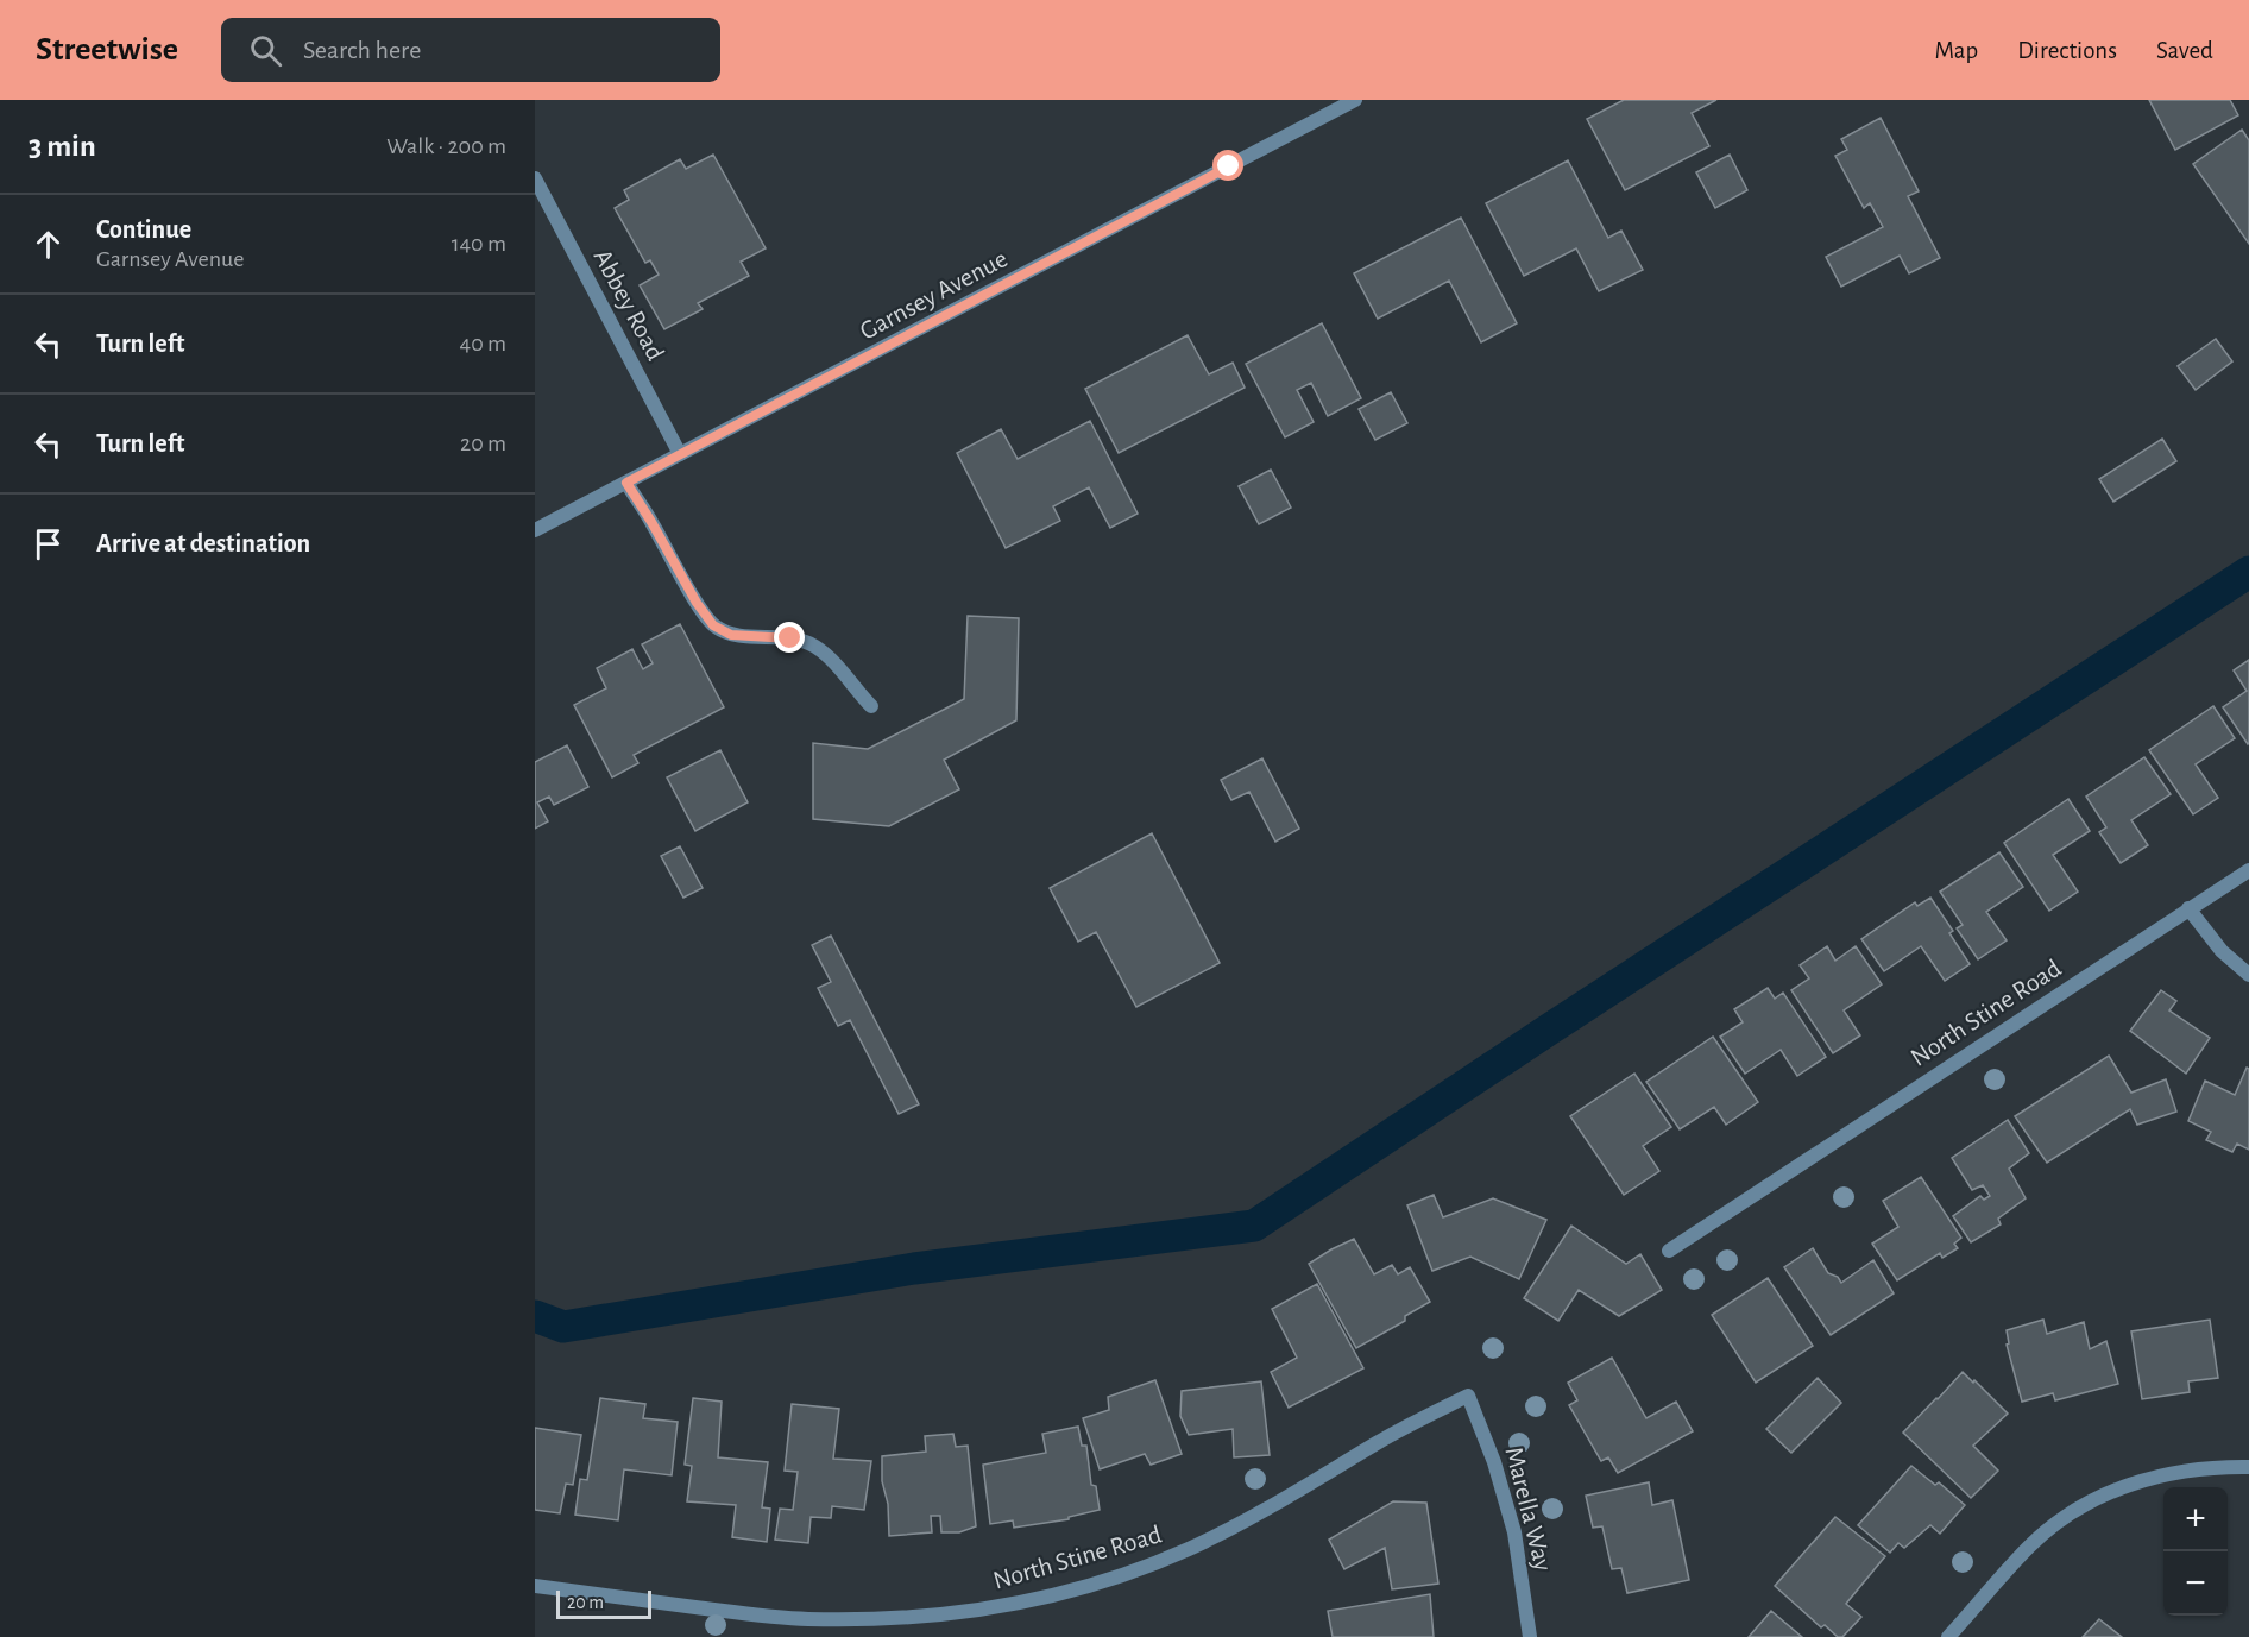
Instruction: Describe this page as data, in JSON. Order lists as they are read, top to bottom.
{
  "streets": {
    "street": [
      "Garnsey Avenue",
      "Abbey Road",
      "North Stine Road",
      "Marella Way"
    ]
  },
  "crossings": [
    ["Garnsey Avenue", "Abbey Road"],
    ["North Stine Road", "Marella Way"]
  ],
  "scale_bar": "20 m",
  "page": {
    "header": "Streetwise",
    "search": "Search here",
    "nav": ["Map", "Directions", "Saved"],
    "heading": ["3 min", "Walk · 200 m"],
    "list": [
      ["Continue", "Garnsey Avenue", "140 m"],
      ["Turn left", "40 m"],
      ["Turn left", "20 m"],
      "Arrive at destination"
    ],
    "map_buttons": ["+", "−"],
    "scale": "20 m"
  }
}
